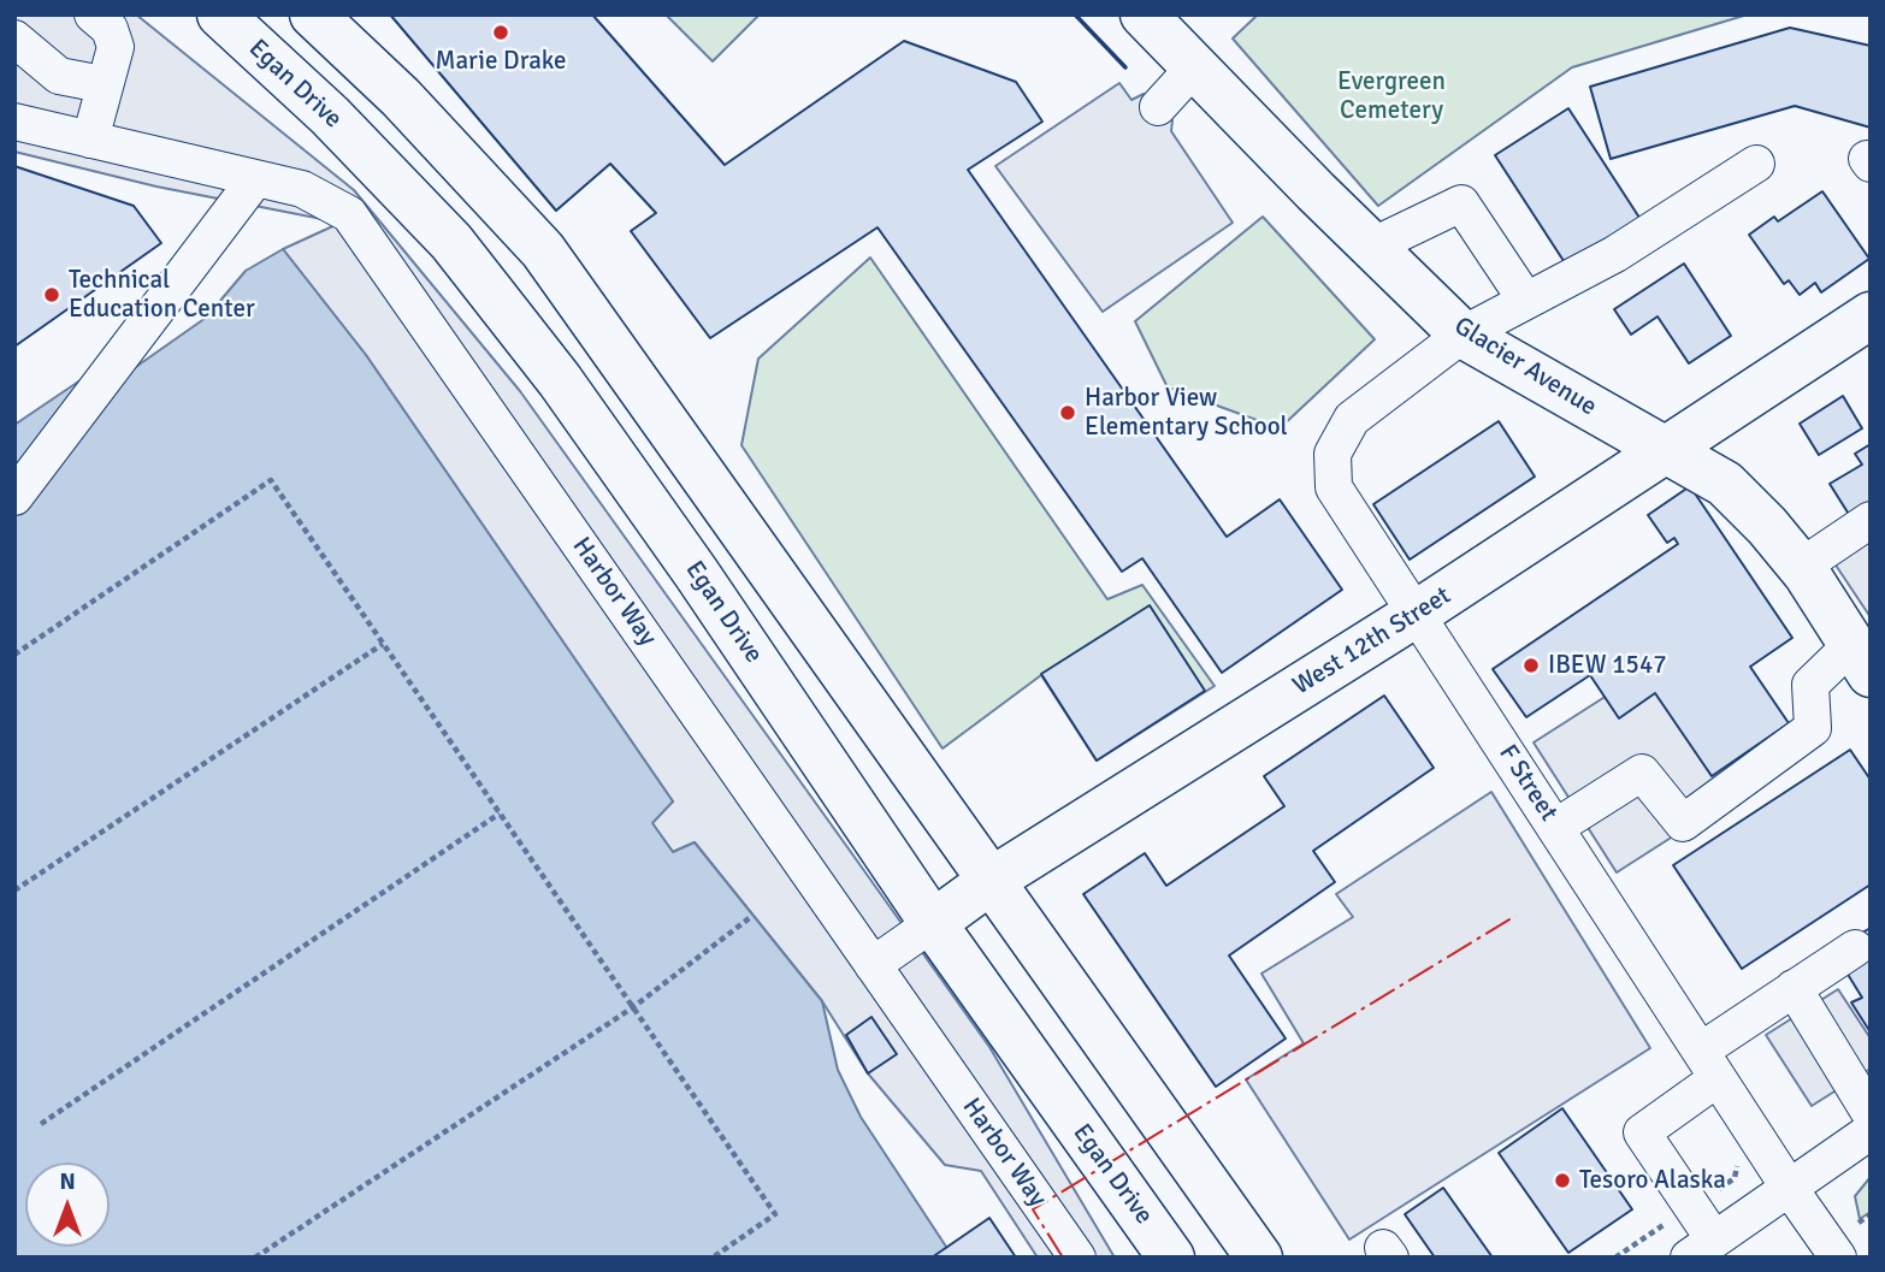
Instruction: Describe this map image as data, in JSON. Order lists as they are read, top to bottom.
{
  "streets": {
    "main road": ["Egan Drive", "Glacier Avenue", "West 12th Street"],
    "street": ["Harbor Way", "F Street"]
  },
  "crossings": [
    ["Egan Drive", "West 12th Street"],
    ["Glacier Avenue", "West 12th Street"],
    ["Glacier Avenue", "F Street"],
    ["Harbor Way", "West 12th Street"],
    ["West 12th Street", "F Street"]
  ],
  "parks": ["Evergreen Cemetery"],
  "places": [
    "Marie Drake",
    "Technical Education Center",
    "Harbor View Elementary School",
    "IBEW 1547",
    "Tesoro Alaska"
  ],
  "north": "top"
}
